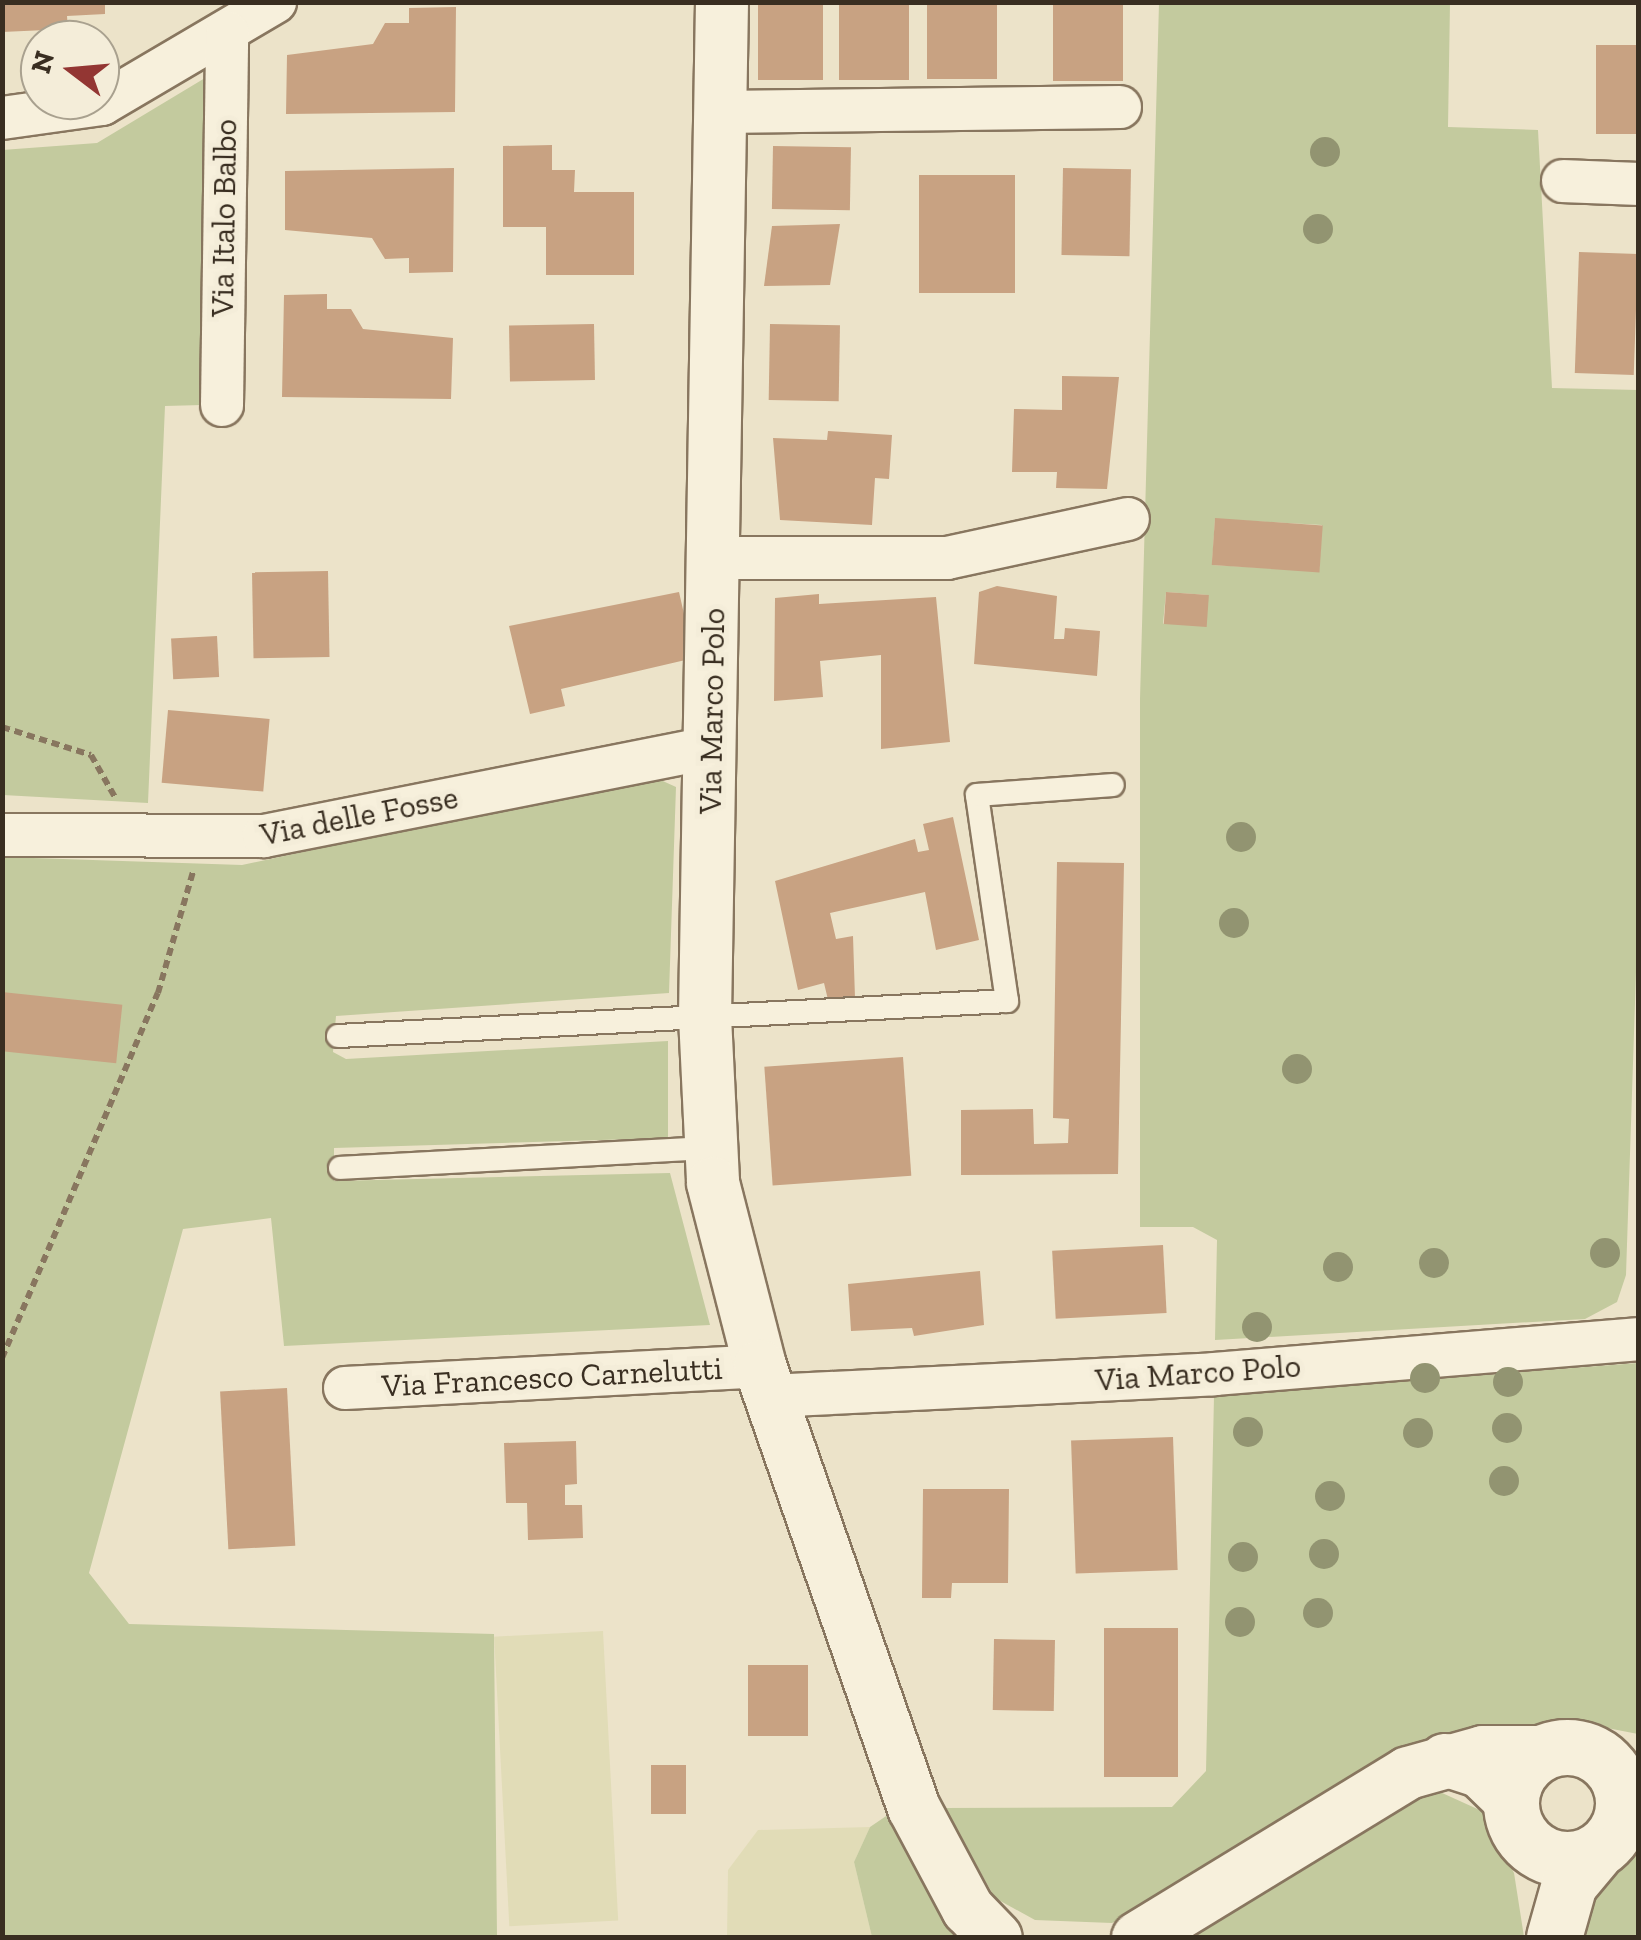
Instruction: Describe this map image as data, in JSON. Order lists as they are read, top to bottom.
{
  "streets": {
    "street": [
      "Via Italo Balbo",
      "Via Marco Polo",
      "Via delle Fosse",
      "Via Francesco Carnelutti"
    ]
  },
  "crossings": [
    ["Via Marco Polo", "Via delle Fosse"],
    ["Via Marco Polo", "Via Francesco Carnelutti"]
  ],
  "north": "left"
}
